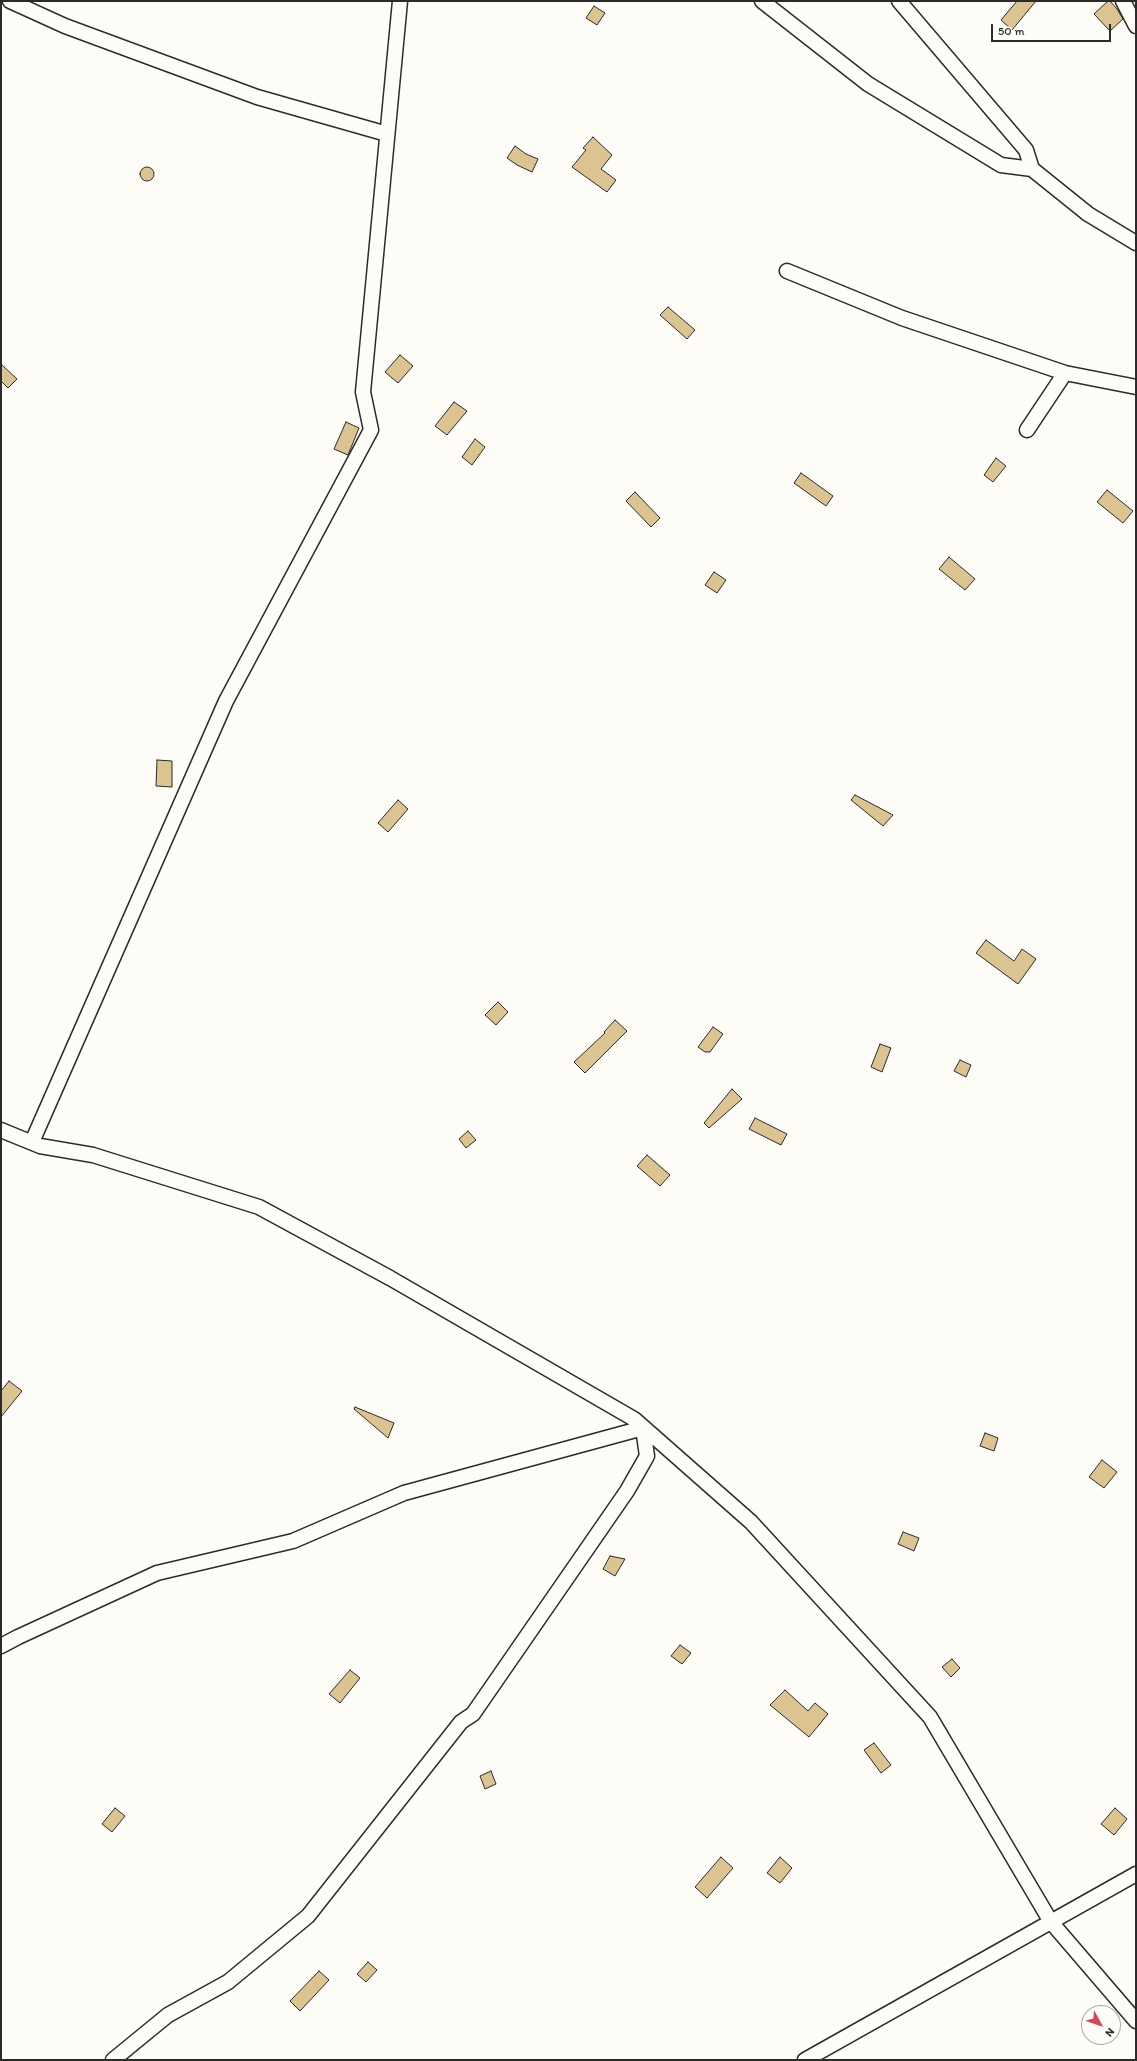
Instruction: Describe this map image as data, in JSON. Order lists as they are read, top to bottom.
{
  "scale_bar": "50 m",
  "north": "bottom right"
}
